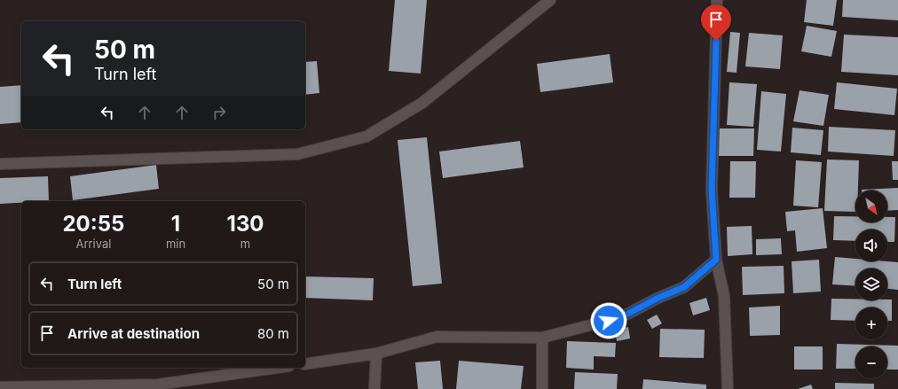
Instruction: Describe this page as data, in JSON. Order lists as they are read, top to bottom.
{
  "north": "bottom right",
  "page": {
    "turn": ["50 m", "Turn left"],
    "map_buttons": ["+", "−"],
    "eta": [
      "20:55",
      "Arrival",
      "1",
      "min",
      "130",
      "m"
    ],
    "list": [
      {
        "name": "Turn left",
        "value": "50 m"
      },
      {
        "name": "Arrive at destination",
        "value": "80 m"
      }
    ]
  }
}
